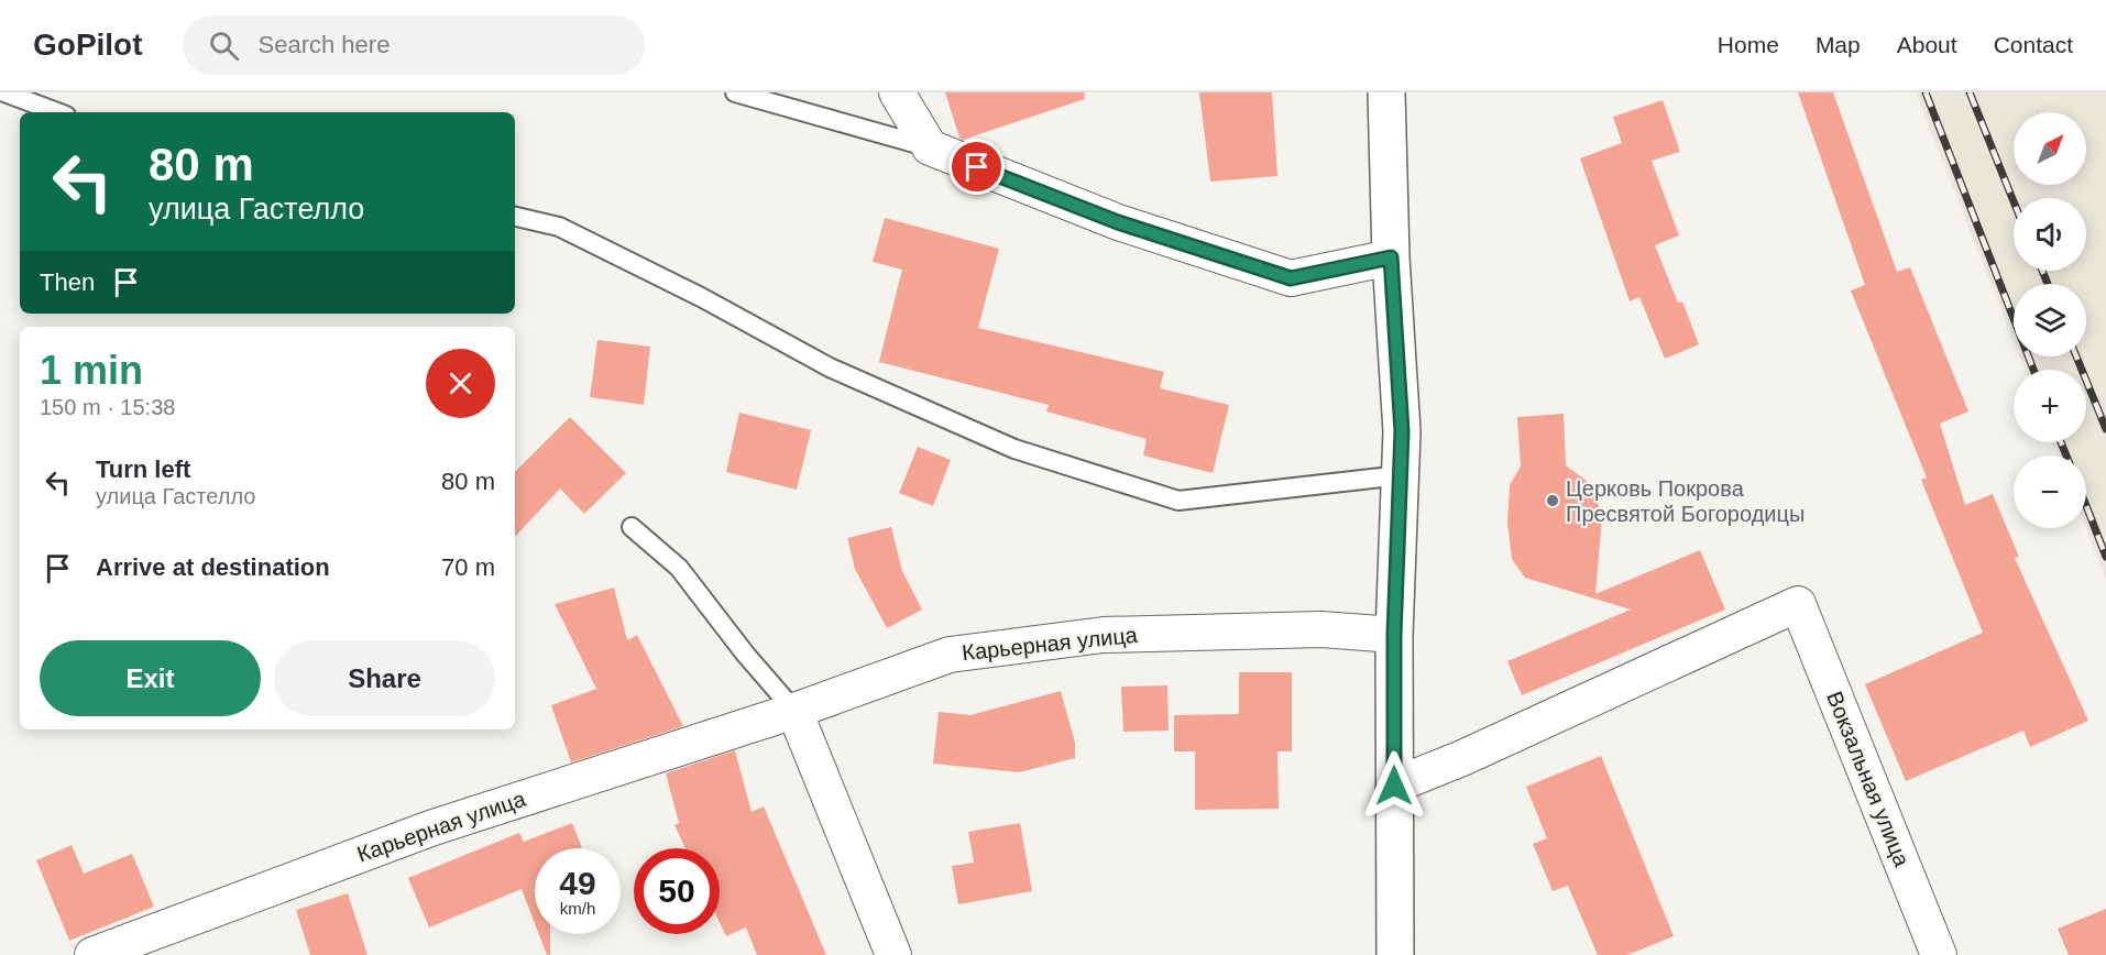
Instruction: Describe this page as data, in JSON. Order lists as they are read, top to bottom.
{
  "streets": {
    "street": ["Карьерная улица", "Вокзальная улица"]
  },
  "places": ["Церковь Покрова Пресвятой Богородицы"],
  "north": "top right",
  "page": {
    "header": "GoPilot",
    "search": "Search here",
    "nav": [
      "Home",
      "Map",
      "About",
      "Contact"
    ],
    "map_buttons": ["+", "−"],
    "turn": ["80 m", "улица Гастелло"],
    "then": "Then",
    "heading": ["1 min", "150 m · 15:38"],
    "list": [
      {
        "name": "Turn left",
        "note": "улица Гастелло",
        "value": "80 m"
      },
      {
        "name": "Arrive at destination",
        "value": "70 m"
      }
    ],
    "buttons": ["Exit", "Share"],
    "speed": "49 km/h",
    "limit": "50"
  }
}
